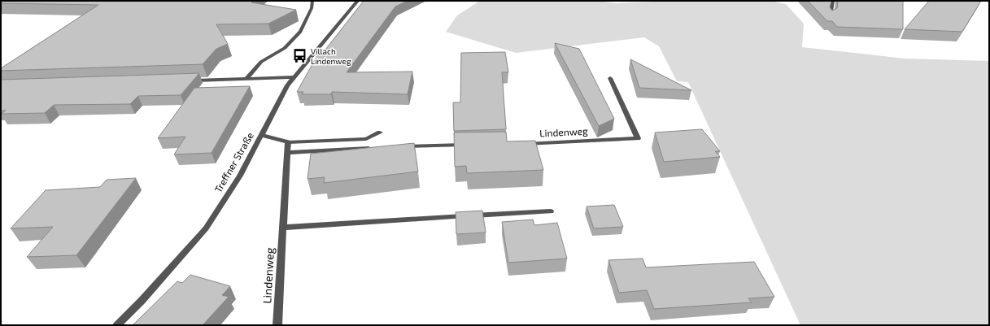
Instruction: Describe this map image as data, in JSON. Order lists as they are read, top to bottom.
{
  "streets": {
    "street": ["Lindenweg", "Treffner Straße"]
  },
  "places": {
    "bus stop": ["Villach Lindenweg"]
  }
}
